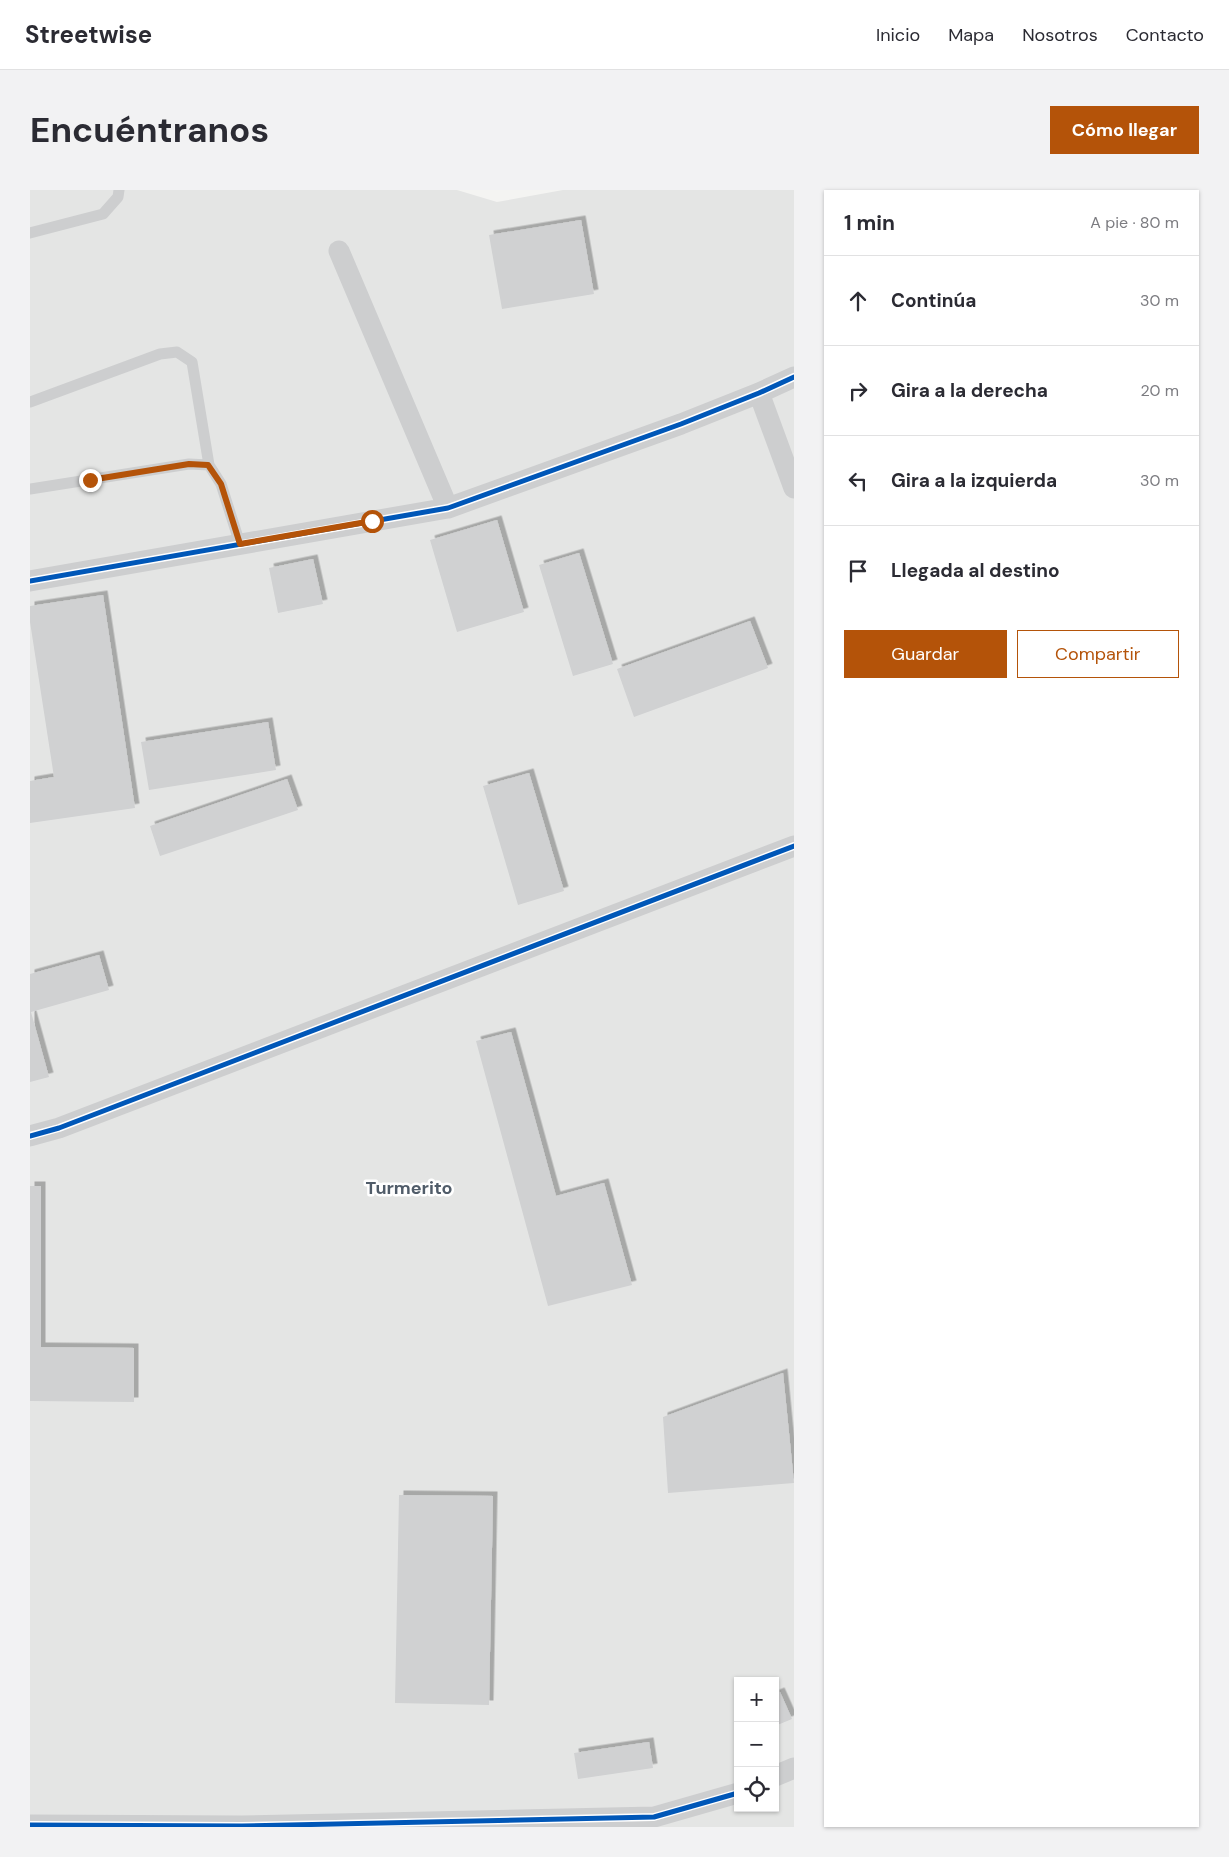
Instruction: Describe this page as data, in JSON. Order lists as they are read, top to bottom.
{
  "districts": ["Turmerito"],
  "page": {
    "header": "Streetwise",
    "nav": [
      "Inicio",
      "Mapa",
      "Nosotros",
      "Contacto"
    ],
    "buttons": [
      "Cómo llegar",
      ["Guardar", "Compartir"]
    ],
    "title": "Encuéntranos",
    "heading": ["1 min", "A pie · 80 m"],
    "list": [
      ["Continúa", "30 m"],
      ["Gira a la derecha", "20 m"],
      ["Gira a la izquierda", "30 m"],
      "Llegada al destino"
    ],
    "map_buttons": ["+", "−"]
  }
}
